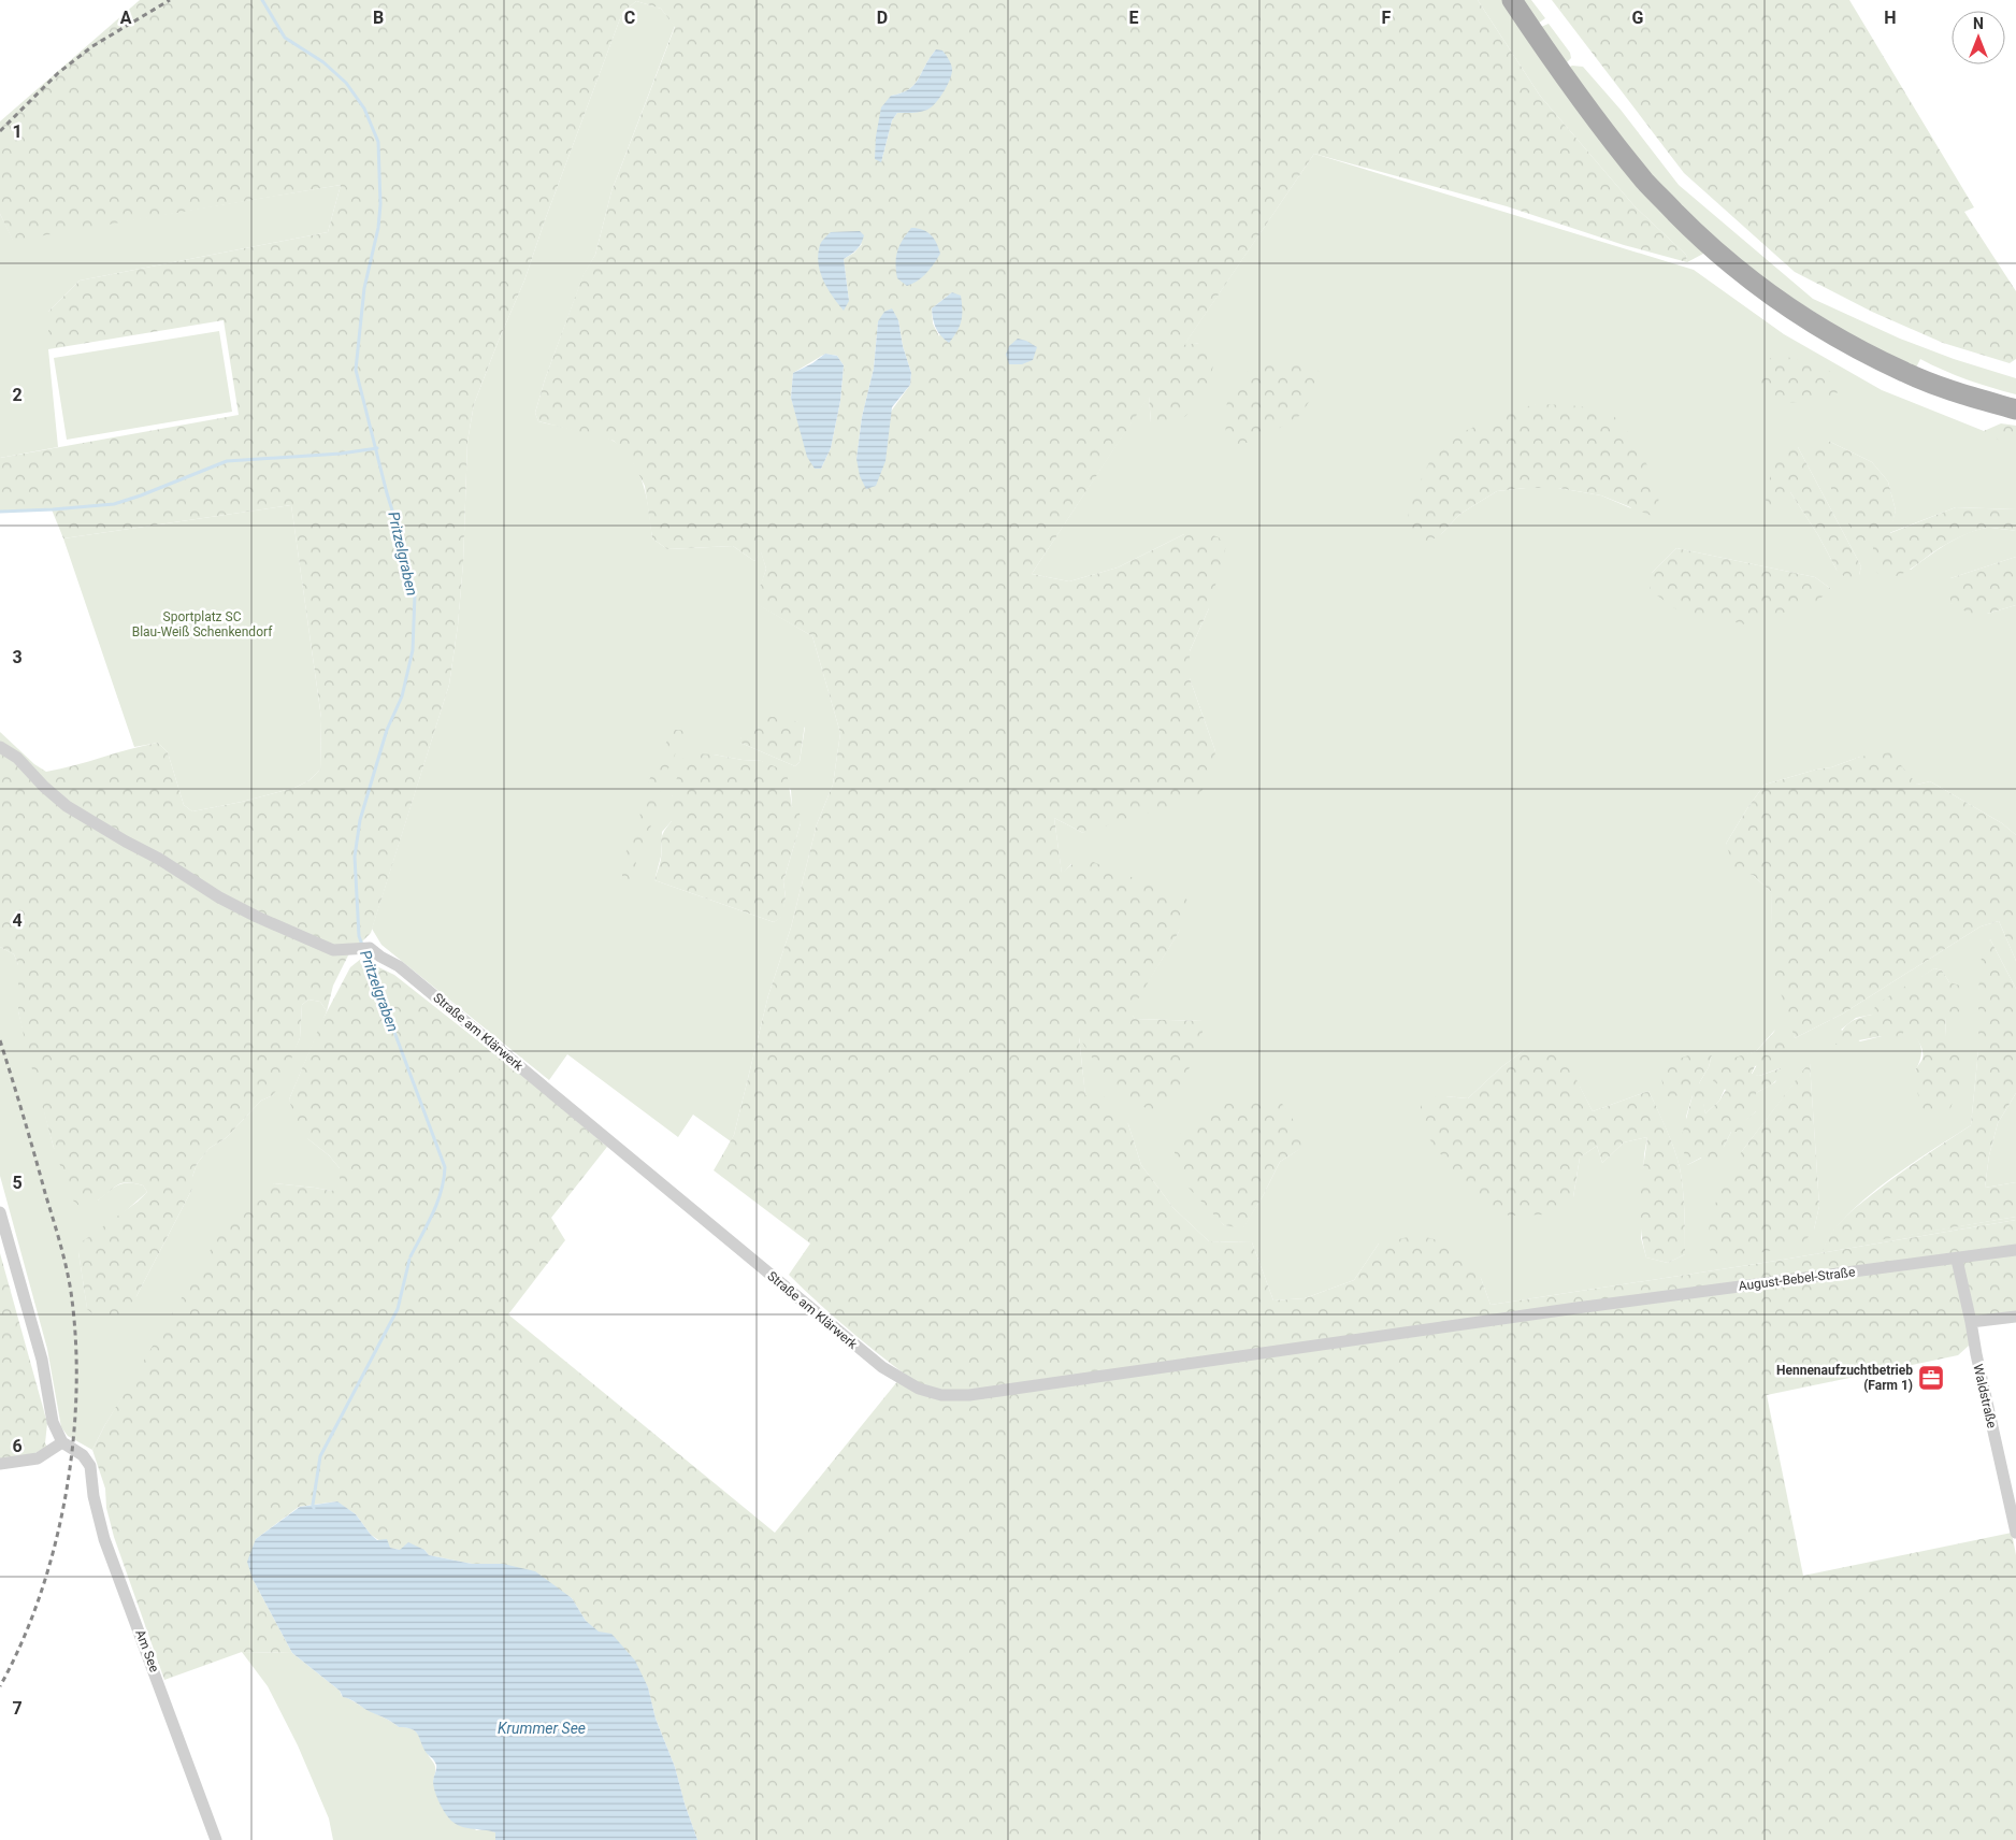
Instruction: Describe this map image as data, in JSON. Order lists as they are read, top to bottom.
{
  "streets": {
    "street": [
      "Straße am Klärwerk",
      "August-Bebel-Straße",
      "Waldstraße",
      "Am See"
    ]
  },
  "crossings": [
    ["Straße am Klärwerk", "August-Bebel-Straße"],
    ["August-Bebel-Straße", "Waldstraße"]
  ],
  "water": ["Pritzelgraben", "Krummer See"],
  "parks": ["Sportplatz SC Blau-Weiß Schenkendorf"],
  "places": {
    "office": ["Hennenaufzuchtbetrieb (Farm 1)"]
  },
  "north": "top",
  "grid": {
    "columns": [
      "A",
      "B",
      "C",
      "D",
      "E",
      "F",
      "G",
      "H"
    ],
    "rows": [
      "1",
      "2",
      "3",
      "4",
      "5",
      "6",
      "7"
    ]
  }
}
